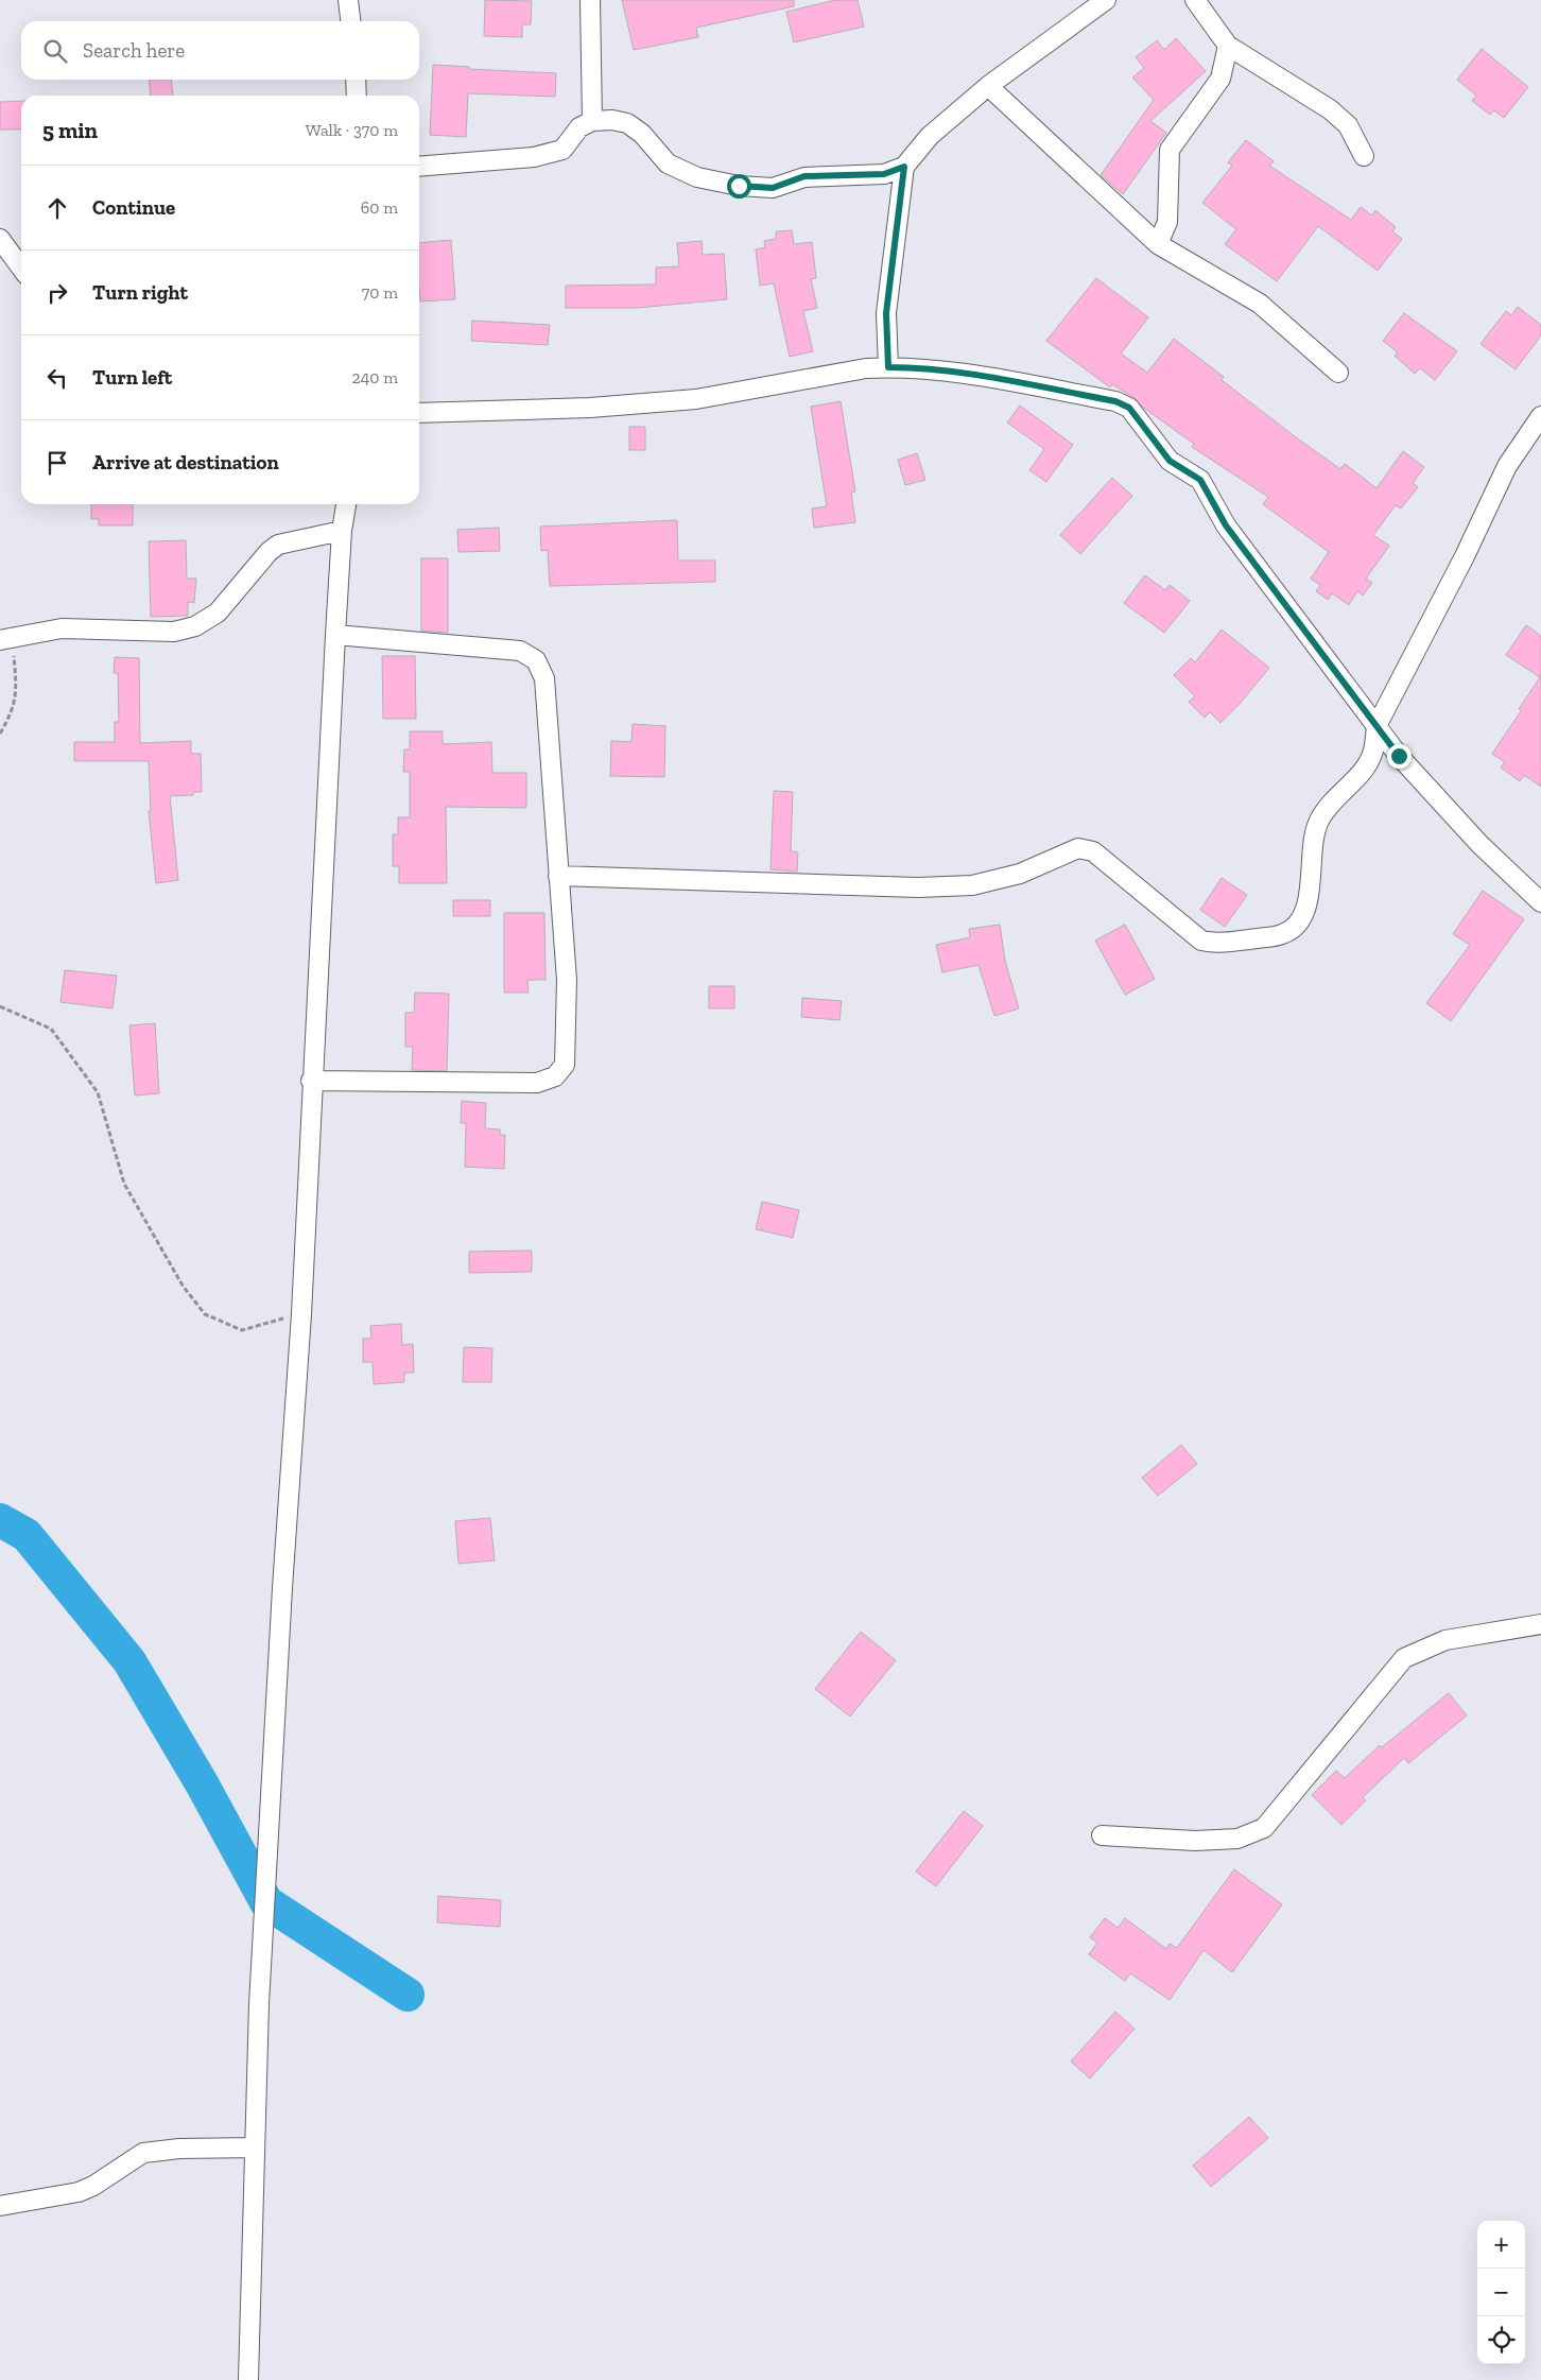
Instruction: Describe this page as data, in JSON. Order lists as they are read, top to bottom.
{
  "page": {
    "search": "Search here",
    "heading": ["5 min", "Walk · 370 m"],
    "list": [
      ["Continue", "60 m"],
      ["Turn right", "70 m"],
      ["Turn left", "240 m"],
      "Arrive at destination"
    ],
    "map_buttons": ["+", "−"]
  }
}
